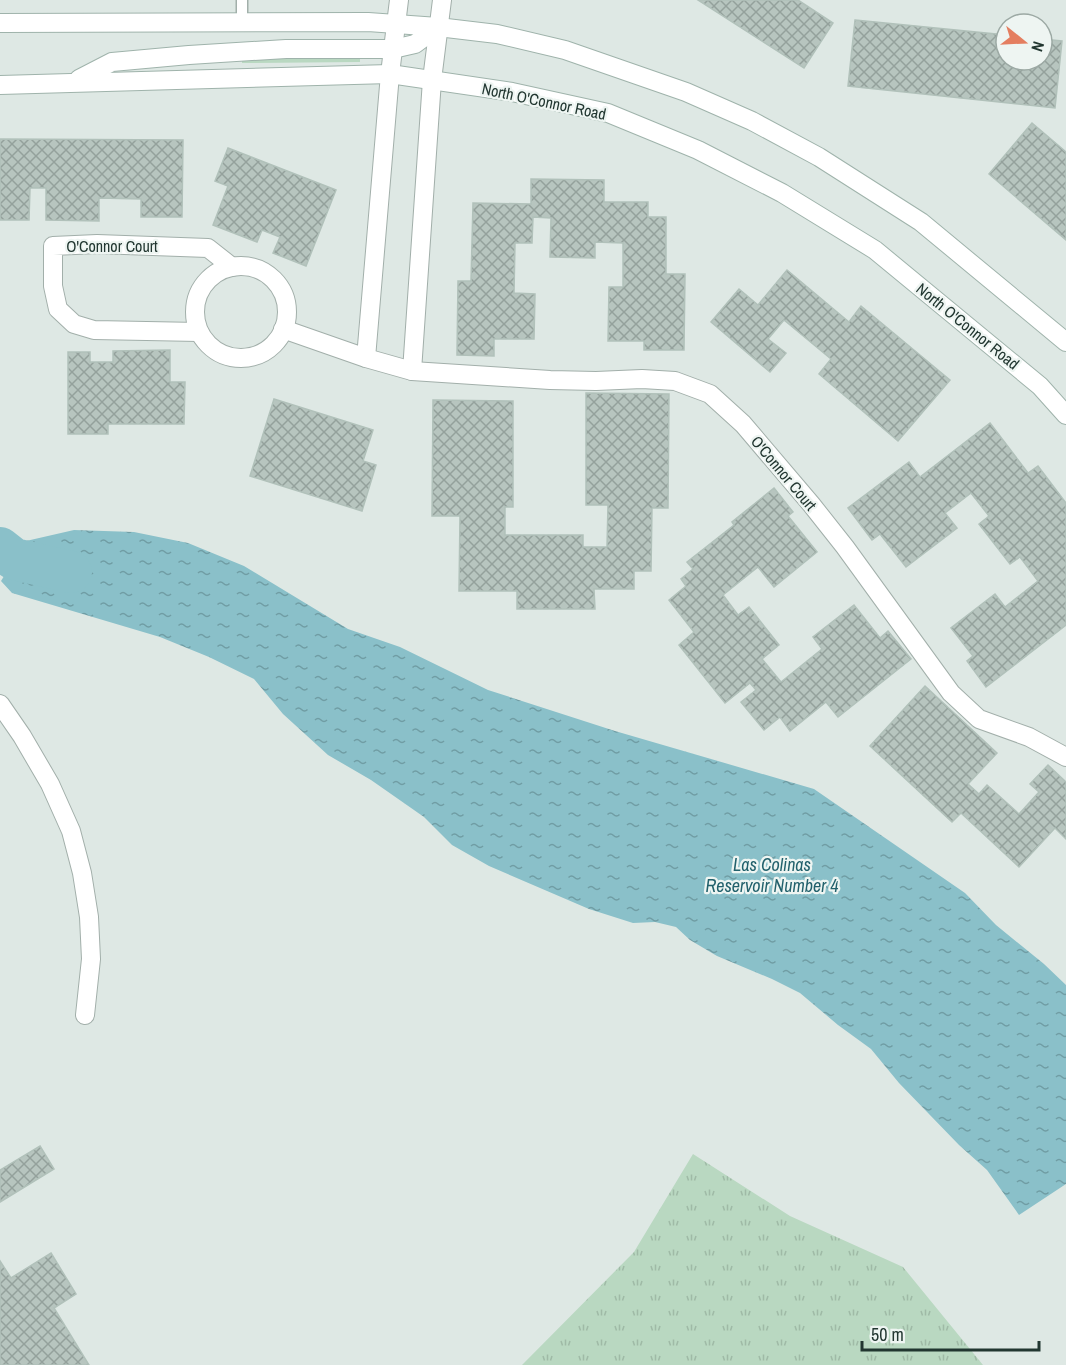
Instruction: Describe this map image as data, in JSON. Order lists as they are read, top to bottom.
{
  "streets": {
    "street": ["North O'Connor Road", "O'Connor Court"]
  },
  "water": ["Las Colinas Reservoir Number 4"],
  "scale_bar": "50 m",
  "north": "right"
}
